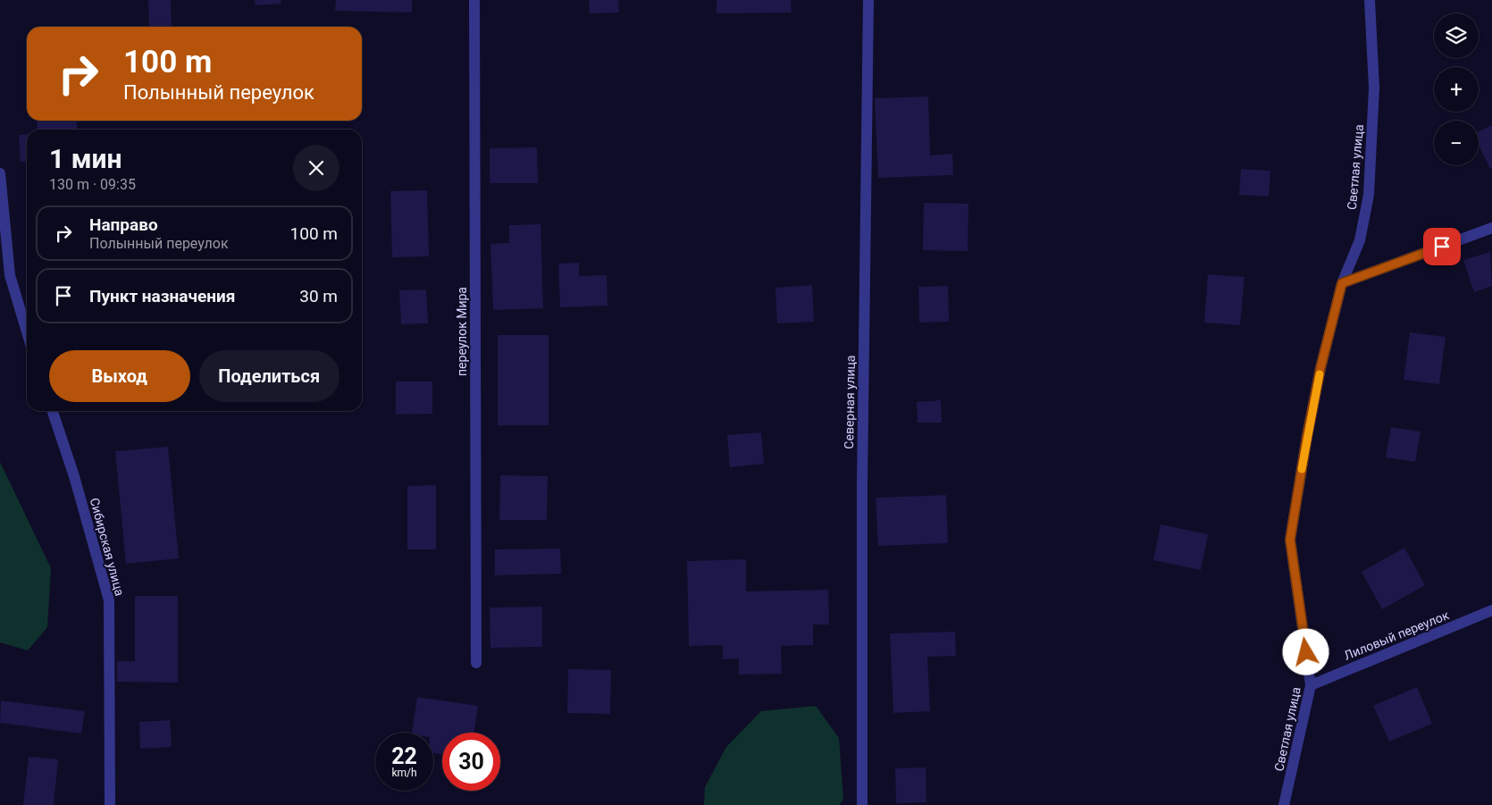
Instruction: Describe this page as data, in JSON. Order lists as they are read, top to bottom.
{
  "streets": {
    "street": [
      "Светлая улица",
      "переулок Мира",
      "Северная улица",
      "Сибирская улица",
      "Лиловый переулок"
    ]
  },
  "crossings": [
    ["Светлая улица", "Лиловый переулок"]
  ],
  "page": {
    "map_buttons": ["+", "−"],
    "turn": ["100 m", "Полынный переулок"],
    "heading": ["1 мин", "130 m · 09:35"],
    "list": [
      {
        "name": "Направо",
        "note": "Полынный переулок",
        "value": "100 m"
      },
      {
        "name": "Пункт назначения",
        "value": "30 m"
      }
    ],
    "buttons": ["Выход", "Поделиться"],
    "speed": "22 km/h",
    "limit": "30"
  }
}
